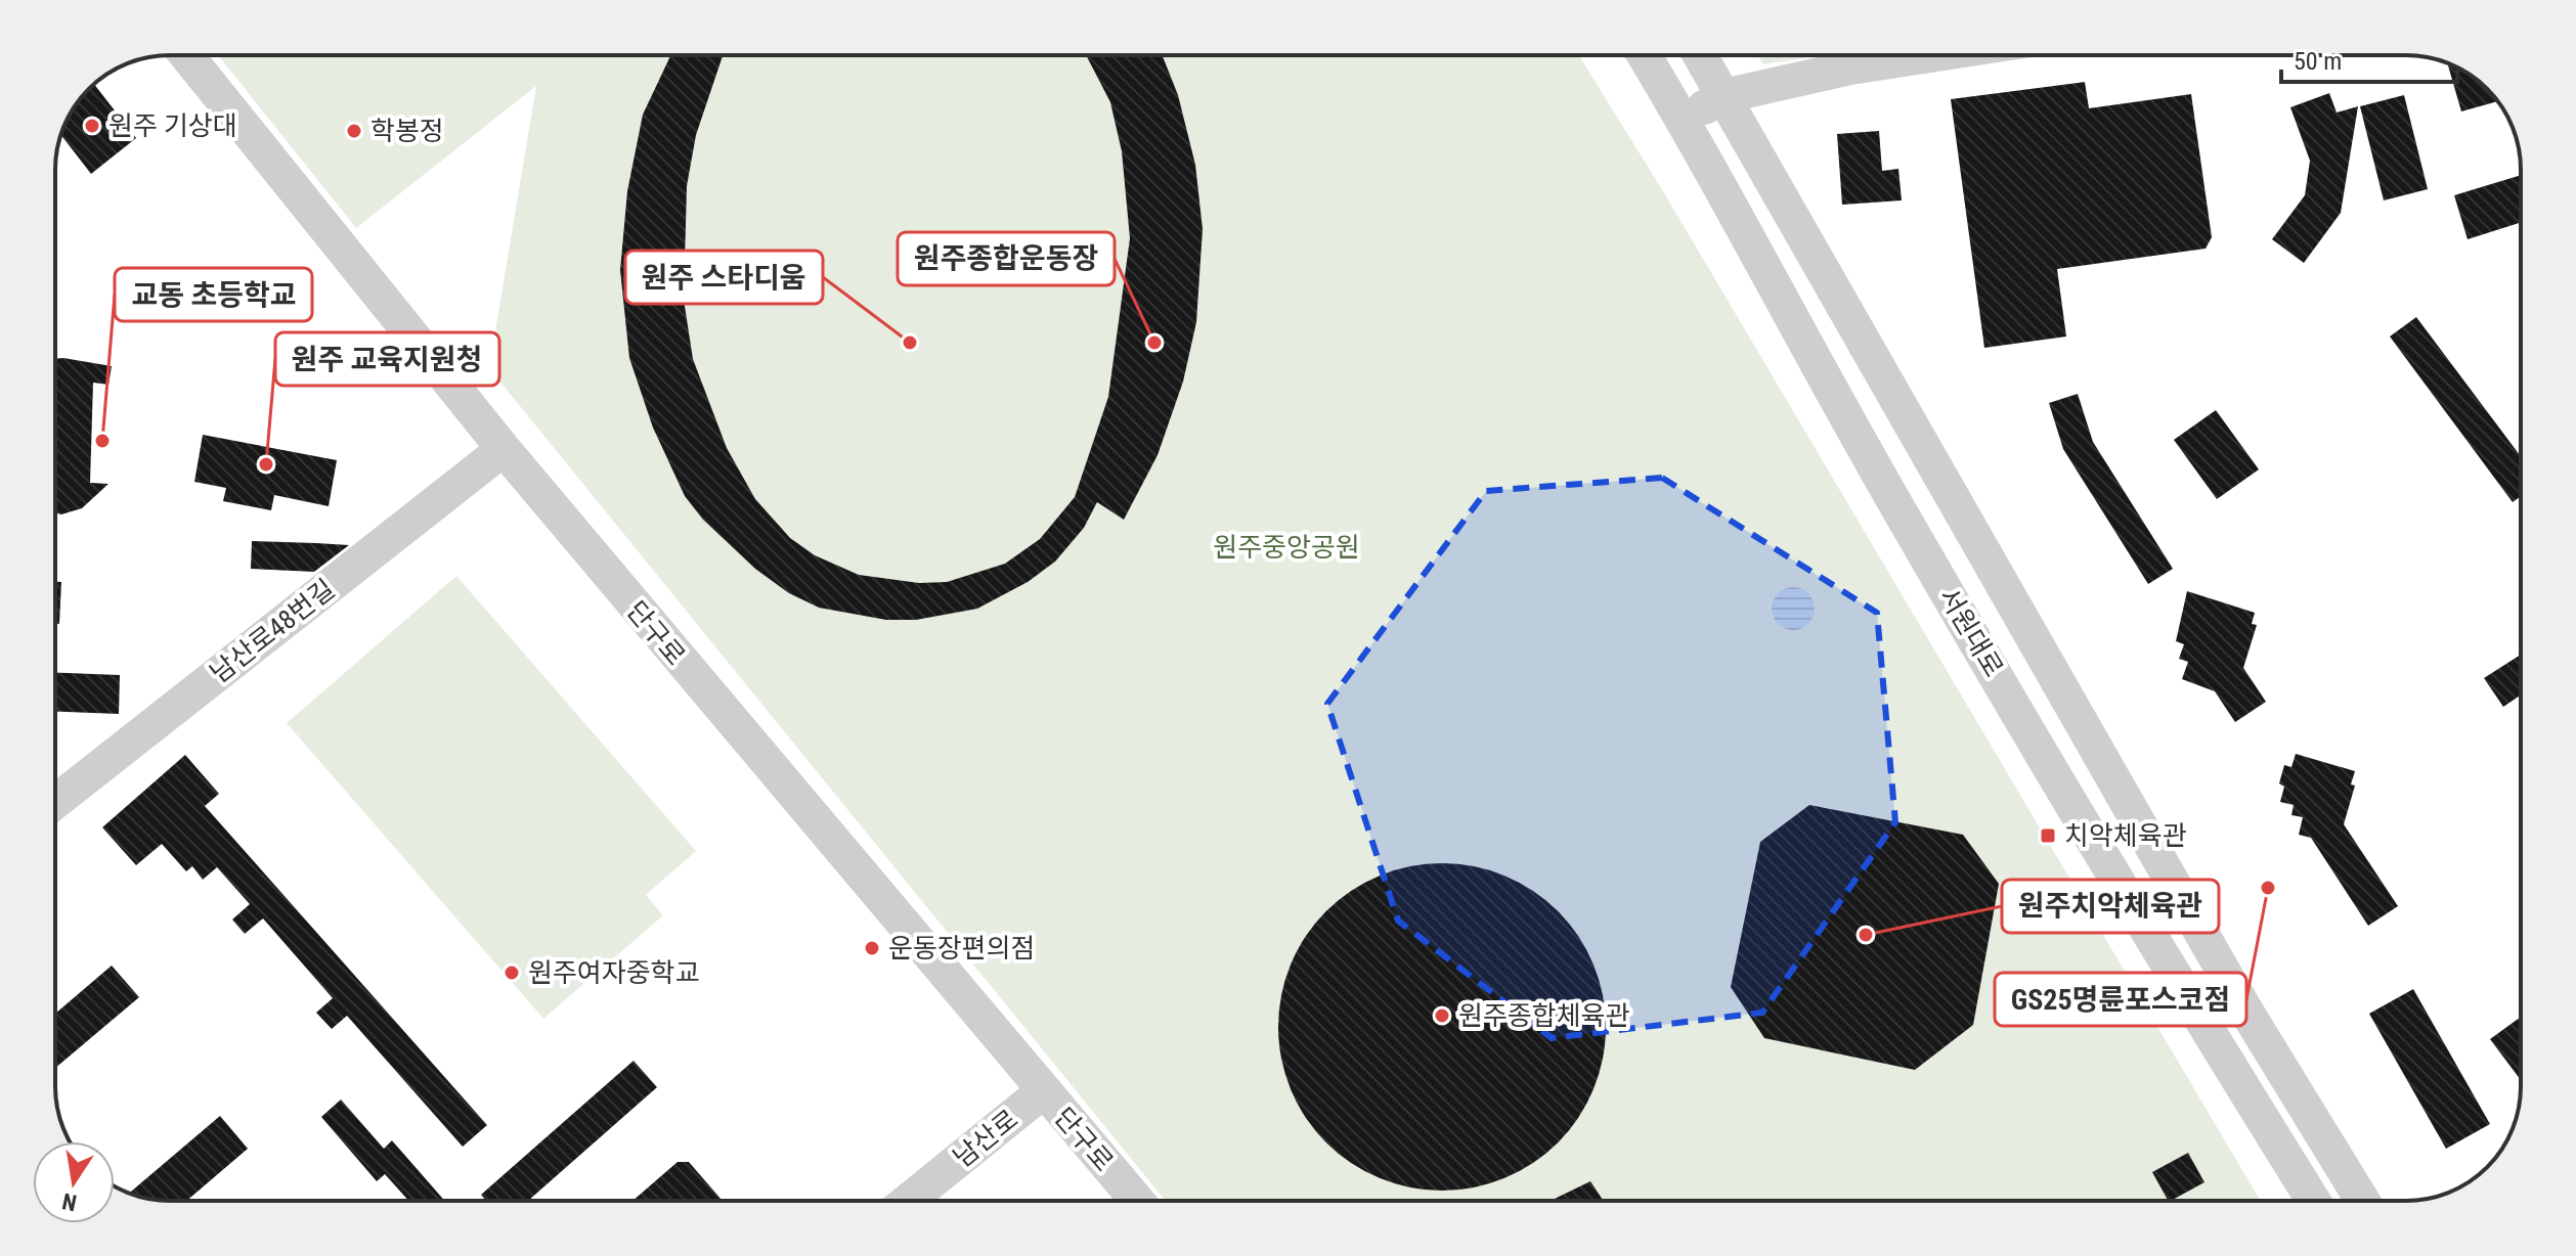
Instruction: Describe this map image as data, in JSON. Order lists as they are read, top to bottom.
{
  "streets": {
    "street": [
      "남산로48번길",
      "서원대로",
      "단구로",
      "남산로"
    ]
  },
  "crossings": [
    ["남산로48번길", "단구로"],
    ["단구로", "남산로"]
  ],
  "parks": ["원주중앙공원"],
  "places": {
    "other": [
      "원주 기상대",
      "학봉정",
      "원주 스타디움",
      "원주종합운동장",
      "교동 초등학교",
      "원주 교육지원청",
      "GS25명륜포스코점",
      "원주치악체육관",
      "운동장편의점",
      "원주여자중학교",
      "원주종합체육관"
    ],
    "transit": ["치악체육관"]
  },
  "scale_bar": "50 m",
  "north": "bottom"
}
